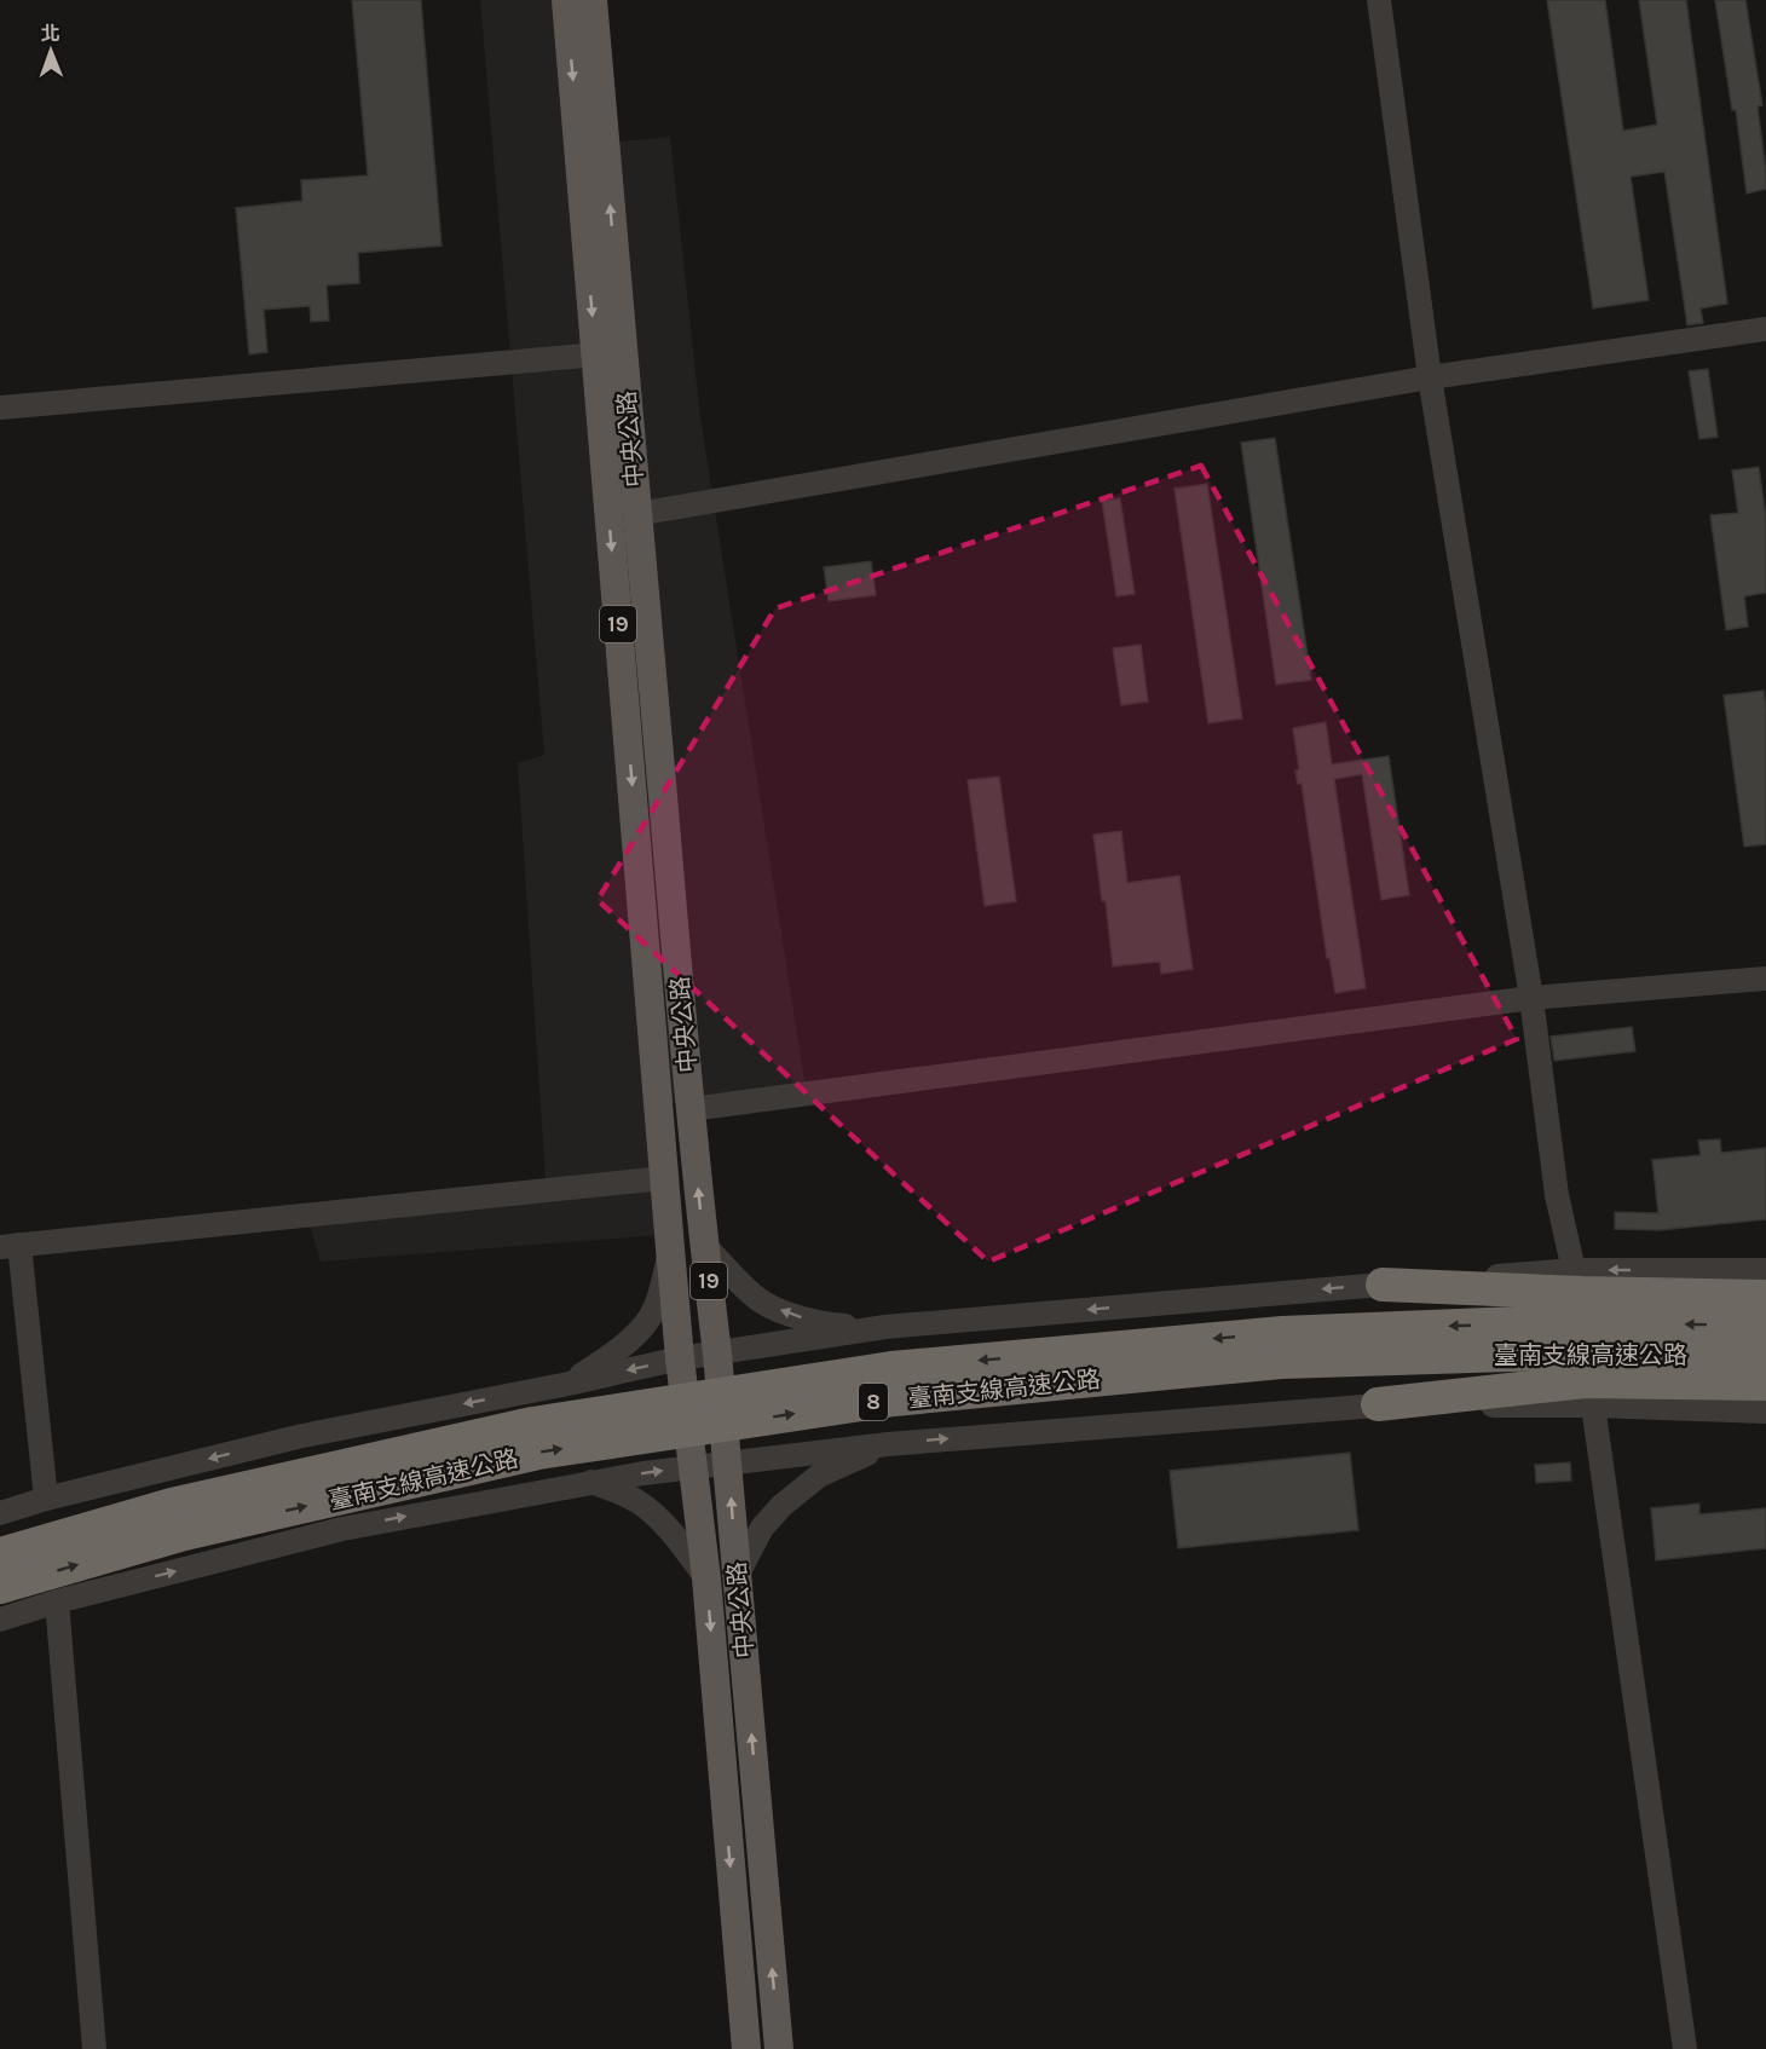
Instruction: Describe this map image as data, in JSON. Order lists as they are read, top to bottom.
{
  "streets": {
    "highway": ["臺南支線高速公路", "8"],
    "main road": ["中央公路", "19"]
  },
  "north": "top"
}
